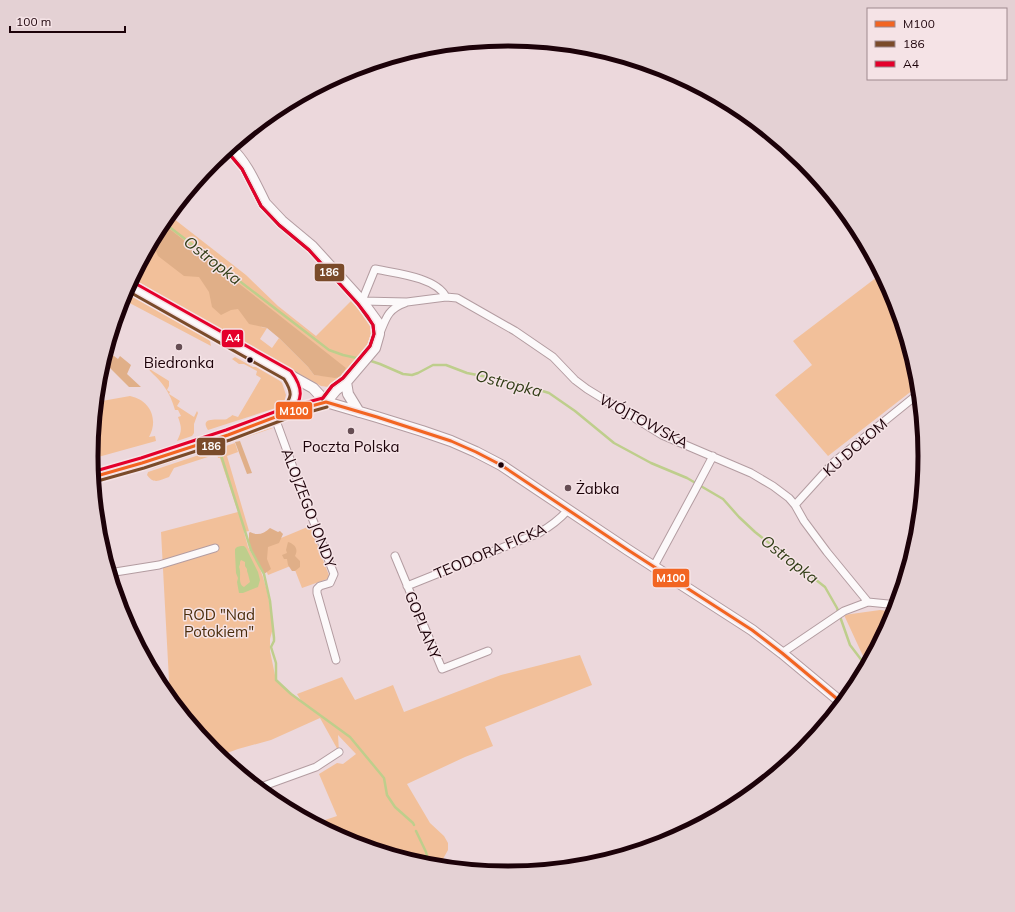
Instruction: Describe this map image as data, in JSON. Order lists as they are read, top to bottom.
{
  "streets": {
    "street": [
      "WÓJTOWSKA",
      "KU DOŁOM",
      "ALOJZEGO JONDY",
      "TEODORA FICKA",
      "GOPLANY"
    ]
  },
  "crossings": [
    ["WÓJTOWSKA", "KU DOŁOM"],
    ["TEODORA FICKA", "GOPLANY"]
  ],
  "water": ["Ostropka"],
  "parks": ["ROD \"Nad Potokiem\""],
  "places": ["Biedronka", "Poczta Polska", "Żabka"],
  "lines": ["transit line 186", "transit line A4", "transit line M100"],
  "legend": ["M100", "186", "A4"],
  "scale_bar": "100 m"
}
